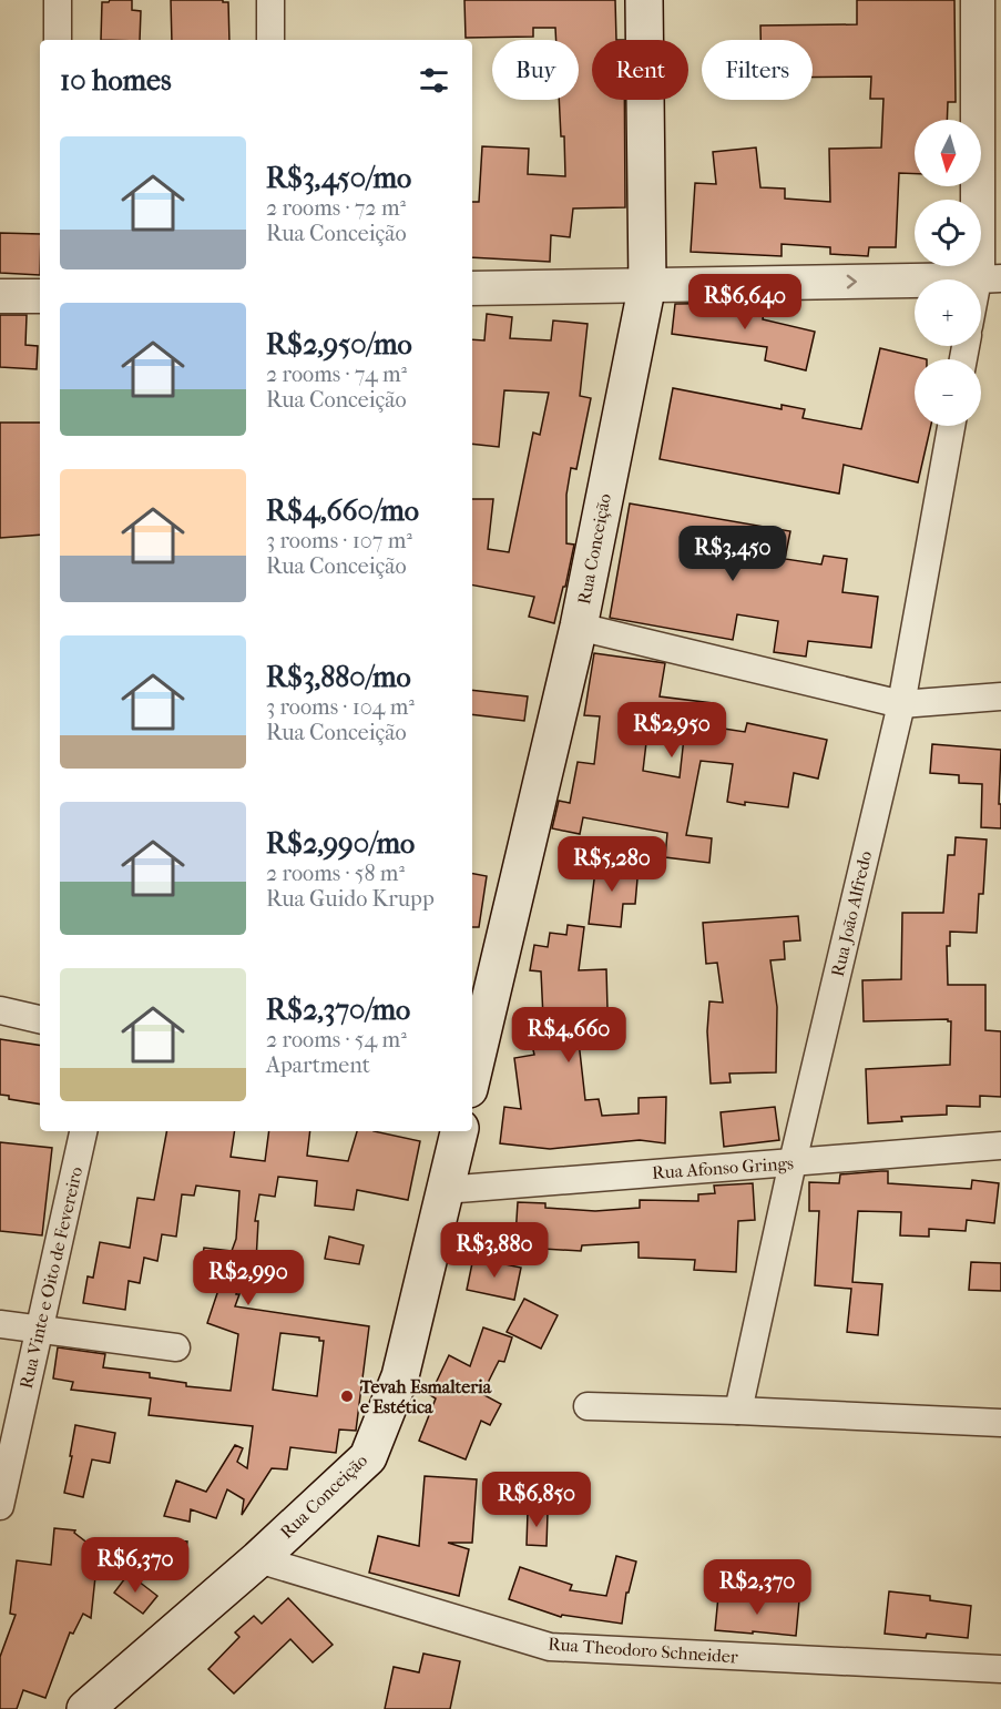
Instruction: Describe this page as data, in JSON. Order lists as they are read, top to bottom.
{
  "streets": {
    "main road": ["Rua Conceição"],
    "street": [
      "Rua João Alfredo",
      "Rua Afonso Grings",
      "Rua Vinte e Oito de Fevereiro",
      "Rua Theodoro Schneider"
    ]
  },
  "crossings": [
    ["Rua Conceição", "Rua Afonso Grings"],
    ["Rua Conceição", "Rua Theodoro Schneider"],
    ["Rua João Alfredo", "Rua Afonso Grings"]
  ],
  "places": ["Tevah Esmalteria e Estética"],
  "north": "bottom",
  "page": {
    "chip": ["Buy", "Rent", "Filters"],
    "heading": "10 homes",
    "map_buttons": ["+", "−"],
    "list": [
      {
        "name": "R$3,450/mo",
        "note": "2 rooms · 72 m² · Rua Conceição"
      },
      {
        "name": "R$2,950/mo",
        "note": "2 rooms · 74 m² · Rua Conceição"
      },
      {
        "name": "R$4,660/mo",
        "note": "3 rooms · 107 m² · Rua Conceição"
      },
      {
        "name": "R$3,880/mo",
        "note": "3 rooms · 104 m² · Rua Conceição"
      },
      {
        "name": "R$2,990/mo",
        "note": "2 rooms · 58 m² · Rua Guido Krupp"
      },
      {
        "name": "R$2,370/mo",
        "note": "2 rooms · 54 m² · Apartment"
      }
    ],
    "price": [
      "R$6,640",
      "R$3,450",
      "R$2,950",
      "R$5,280",
      "R$4,660",
      "R$3,880",
      "R$2,990",
      "R$6,850",
      "R$6,370",
      "R$2,370"
    ]
  }
}
